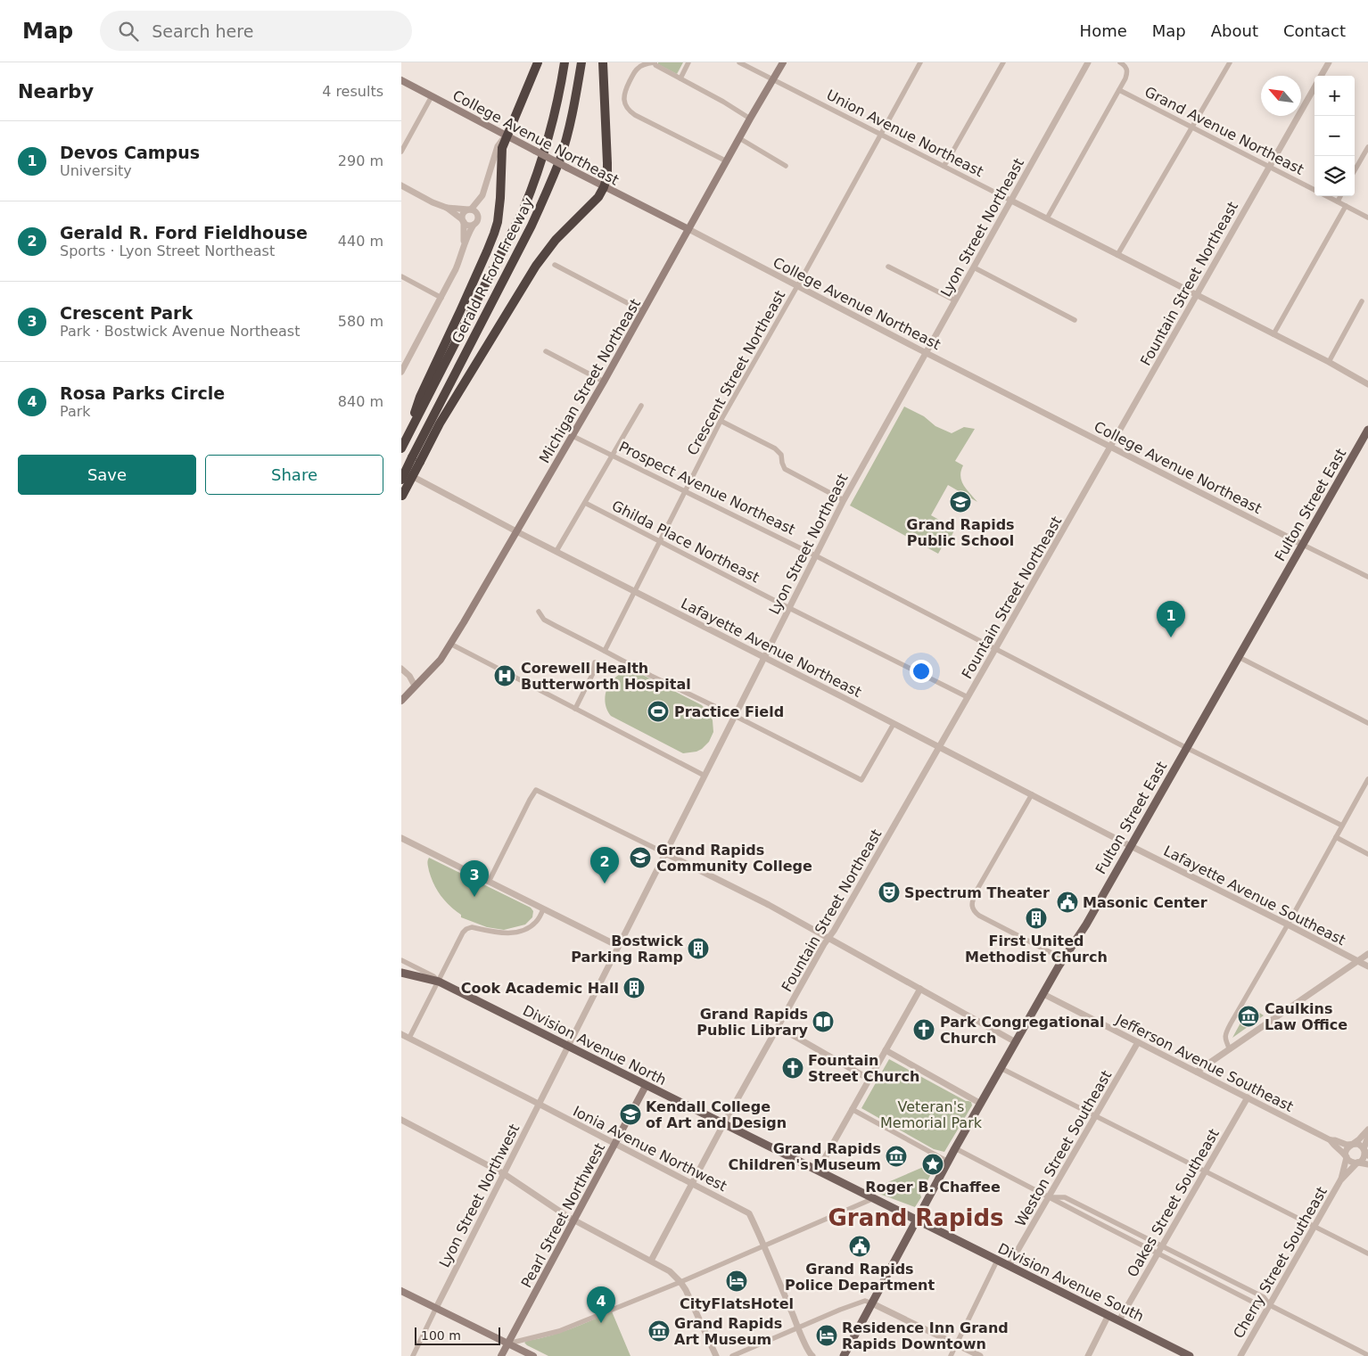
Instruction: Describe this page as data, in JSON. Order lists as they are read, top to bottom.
{
  "streets": {
    "highway": ["Gerald R Ford Freeway"],
    "main road": [
      "College Avenue Northeast",
      "Michigan Street Northeast",
      "Fulton Street East",
      "Division Avenue North",
      "Pearl Street Northwest",
      "Division Avenue South"
    ],
    "street": [
      "Grand Avenue Northeast",
      "Union Avenue Northeast",
      "Lyon Street Northeast",
      "Fountain Street Northeast",
      "Crescent Street Northeast",
      "Prospect Avenue Northeast",
      "Ghilda Place Northeast",
      "Lafayette Avenue Northeast",
      "Lafayette Avenue Southeast",
      "Jefferson Avenue Southeast",
      "Ionia Avenue Northwest",
      "Weston Street Southeast",
      "Lyon Street Northwest",
      "Oakes Street Southeast",
      "Cherry Street Southeast"
    ]
  },
  "crossings": [
    ["Grand Avenue Northeast", "Fountain Street Northeast"],
    ["Union Avenue Northeast", "Lyon Street Northeast"],
    ["Union Avenue Northeast", "Fountain Street Northeast"],
    ["Union Avenue Northeast", "Crescent Street Northeast"],
    ["Union Avenue Northeast", "Michigan Street Northeast"],
    ["College Avenue Northeast", "Lyon Street Northeast"],
    ["College Avenue Northeast", "Fountain Street Northeast"],
    ["College Avenue Northeast", "Crescent Street Northeast"],
    ["College Avenue Northeast", "Michigan Street Northeast"],
    ["College Avenue Northeast", "Fulton Street East"],
    ["Lyon Street Northeast", "Prospect Avenue Northeast"],
    ["Lyon Street Northeast", "Ghilda Place Northeast"],
    ["Lyon Street Northeast", "Lafayette Avenue Northeast"],
    ["Lyon Street Northeast", "Division Avenue North"],
    ["Lyon Street Northeast", "Lyon Street Northwest"],
    ["Fountain Street Northeast", "Prospect Avenue Northeast"],
    ["Fountain Street Northeast", "Ghilda Place Northeast"],
    ["Fountain Street Northeast", "Lafayette Avenue Northeast"],
    ["Fountain Street Northeast", "Division Avenue North"],
    ["Fountain Street Northeast", "Ionia Avenue Northwest"],
    ["Crescent Street Northeast", "Prospect Avenue Northeast"],
    ["Crescent Street Northeast", "Ghilda Place Northeast"],
    ["Crescent Street Northeast", "Lafayette Avenue Northeast"],
    ["Michigan Street Northeast", "Prospect Avenue Northeast"],
    ["Michigan Street Northeast", "Lafayette Avenue Northeast"],
    ["Prospect Avenue Northeast", "Fulton Street East"],
    ["Fulton Street East", "Lafayette Avenue Northeast"],
    ["Fulton Street East", "Lafayette Avenue Southeast"],
    ["Fulton Street East", "Division Avenue North"],
    ["Fulton Street East", "Jefferson Avenue Southeast"],
    ["Fulton Street East", "Division Avenue South"],
    ["Lafayette Avenue Northeast", "Lafayette Avenue Southeast"],
    ["Division Avenue North", "Lyon Street Northwest"],
    ["Division Avenue North", "Pearl Street Northwest"],
    ["Division Avenue North", "Division Avenue South"],
    ["Jefferson Avenue Southeast", "Weston Street Southeast"],
    ["Jefferson Avenue Southeast", "Oakes Street Southeast"],
    ["Jefferson Avenue Southeast", "Cherry Street Southeast"],
    ["Ionia Avenue Northwest", "Lyon Street Northwest"],
    ["Ionia Avenue Northwest", "Pearl Street Northwest"],
    ["Weston Street Southeast", "Division Avenue South"],
    ["Oakes Street Southeast", "Division Avenue South"]
  ],
  "districts": ["Grand Rapids"],
  "parks": ["Veteran's Memorial Park"],
  "places": {
    "school or university": ["Grand Rapids Public School", "Grand Rapids Community College", "Kendall College of Art and Design"],
    "hospital": ["Corewell Health Butterworth Hospital"],
    "sports": ["Practice Field"],
    "theatre": ["Spectrum Theater"],
    "public building": ["Masonic Center", "Grand Rapids Police Department"],
    "building": ["First United Methodist Church", "Bostwick Parking Ramp", "Cook Academic Hall"],
    "museum": ["Caulkins Law Office", "Grand Rapids Children's Museum", "Grand Rapids Art Museum"],
    "library": ["Grand Rapids Public Library"],
    "church": ["Park Congregational Church", "Fountain Street Church"],
    "place": ["Roger B. Chaffee"],
    "hotel": ["CityFlatsHotel", "Residence Inn Grand Rapids Downtown"]
  },
  "scale_bar": "100 m",
  "north": "top left",
  "page": {
    "header": "Map",
    "search": "Search here",
    "nav": [
      "Home",
      "Map",
      "About",
      "Contact"
    ],
    "heading": ["Nearby", "4 results"],
    "map_buttons": ["+", "−"],
    "list": [
      {
        "mark": "1",
        "name": "Devos Campus",
        "note": "University",
        "value": "290 m"
      },
      {
        "mark": "2",
        "name": "Gerald R. Ford Fieldhouse",
        "note": "Sports · Lyon Street Northeast",
        "value": "440 m"
      },
      {
        "mark": "3",
        "name": "Crescent Park",
        "note": "Park · Bostwick Avenue Northeast",
        "value": "580 m"
      },
      {
        "mark": "4",
        "name": "Rosa Parks Circle",
        "note": "Park",
        "value": "840 m"
      }
    ],
    "buttons": ["Save", "Share"],
    "pins": [
      "1",
      "2",
      "3",
      "4"
    ],
    "scale": "100 m"
  }
}
